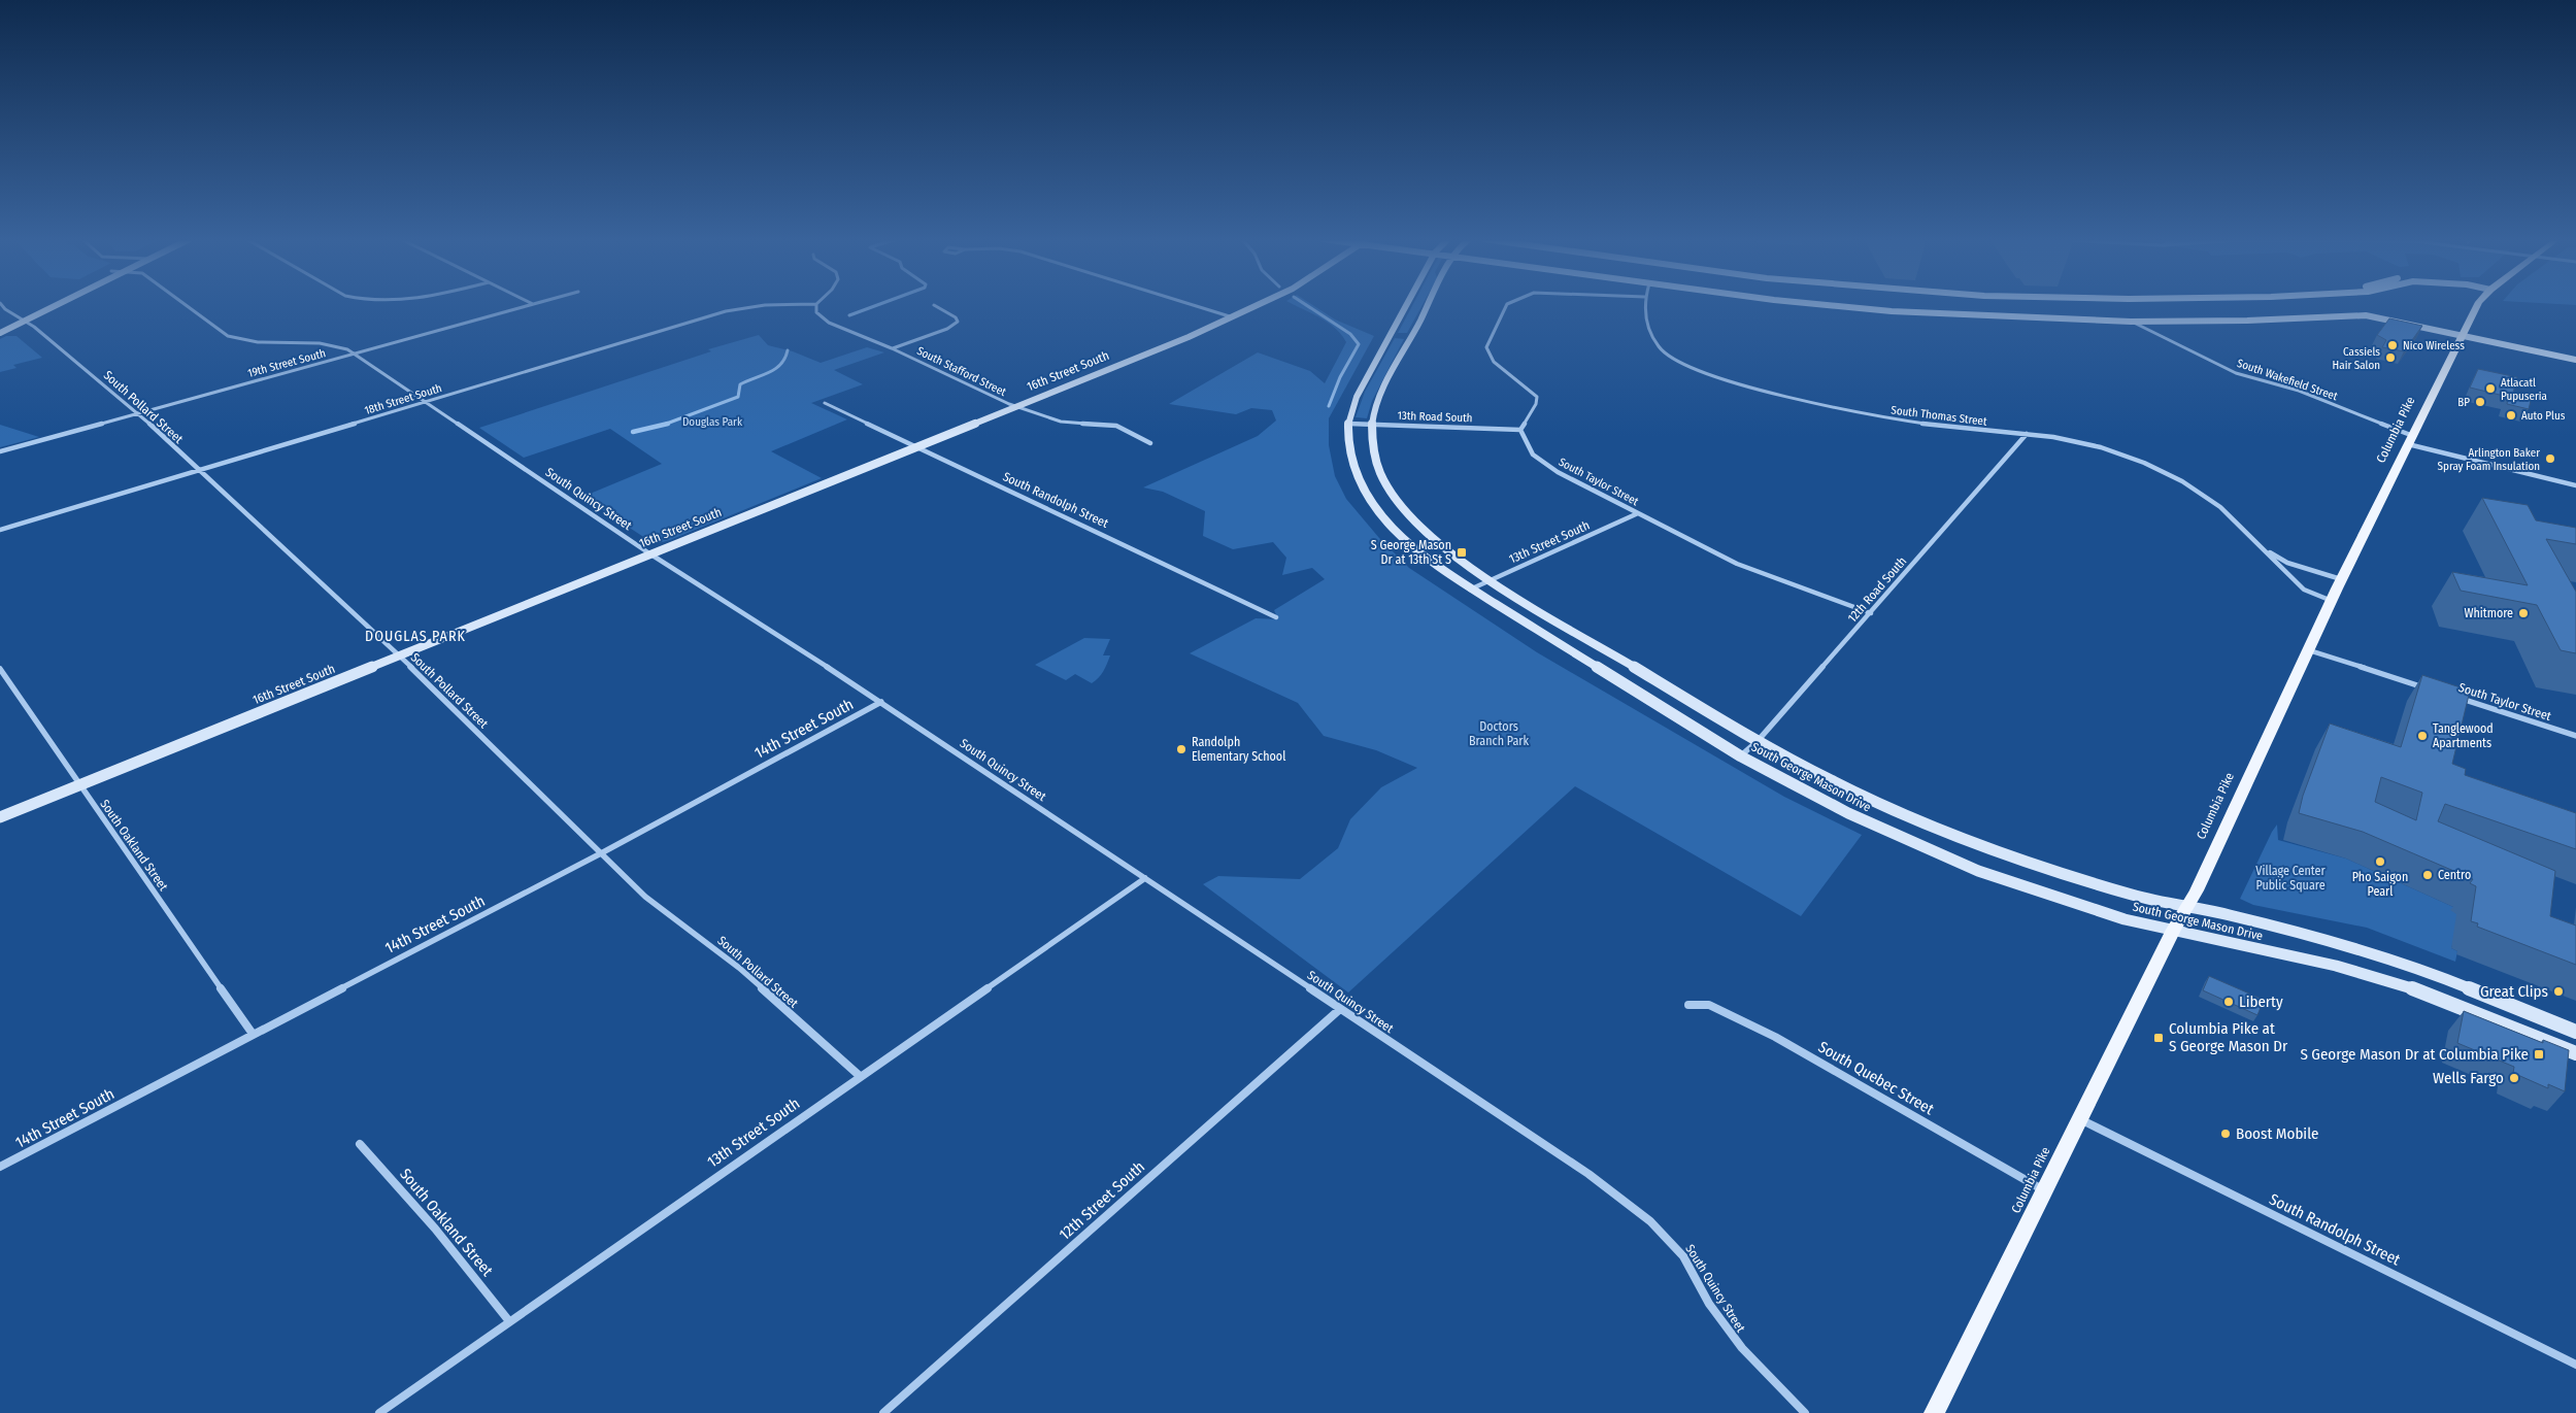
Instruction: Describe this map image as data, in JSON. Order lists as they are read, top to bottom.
{
  "streets": {
    "main road": ["16th Street South", "Columbia Pike", "South George Mason Drive"],
    "street": [
      "19th Street South",
      "South Stafford Street",
      "South Wakefield Street",
      "18th Street South",
      "South Pollard Street",
      "South Thomas Street",
      "13th Road South",
      "South Taylor Street",
      "South Quincy Street",
      "South Randolph Street",
      "13th Street South",
      "12th Road South",
      "14th Street South",
      "South Oakland Street",
      "South Quebec Street",
      "12th Street South"
    ]
  },
  "crossings": [
    ["19th Street South", "South Pollard Street"],
    ["19th Street South", "South Quincy Street"],
    ["South Stafford Street", "16th Street South"],
    ["16th Street South", "South Pollard Street"],
    ["16th Street South", "South Quincy Street"],
    ["16th Street South", "South Randolph Street"],
    ["16th Street South", "South Oakland Street"],
    ["South Wakefield Street", "Columbia Pike"],
    ["18th Street South", "South Pollard Street"],
    ["18th Street South", "South Quincy Street"],
    ["South Pollard Street", "13th Street South"],
    ["South Pollard Street", "14th Street South"],
    ["South Thomas Street", "Columbia Pike"],
    ["South Thomas Street", "12th Road South"],
    ["13th Road South", "South Taylor Street"],
    ["13th Road South", "South George Mason Drive"],
    ["Columbia Pike", "South Randolph Street"],
    ["Columbia Pike", "South George Mason Drive"],
    ["Columbia Pike", "South Quebec Street"],
    ["South Taylor Street", "13th Street South"],
    ["South Taylor Street", "12th Road South"],
    ["South Quincy Street", "13th Street South"],
    ["South Quincy Street", "14th Street South"],
    ["South Quincy Street", "12th Street South"],
    ["13th Street South", "South George Mason Drive"],
    ["13th Street South", "South Oakland Street"],
    ["12th Road South", "South George Mason Drive"],
    ["14th Street South", "South Oakland Street"]
  ],
  "districts": ["DOUGLAS PARK"],
  "parks": ["Douglas Park", "Doctors Branch Park", "Village Center Public Square"],
  "places": {
    "other": [
      "Nico Wireless",
      "Cassiels Hair Salon",
      "Atlacatl Pupuseria",
      "BP",
      "Auto Plus",
      "Arlington Baker Spray Foam Insulation",
      "Whitmore",
      "Tanglewood Apartments",
      "Randolph Elementary School",
      "Pho Saigon Pearl",
      "Centro",
      "Great Clips",
      "Liberty",
      "Wells Fargo",
      "Boost Mobile"
    ],
    "transit": ["S George Mason Dr at 13th St S", "Columbia Pike at S George Mason Dr", "S George Mason Dr at Columbia Pike"]
  }
}
